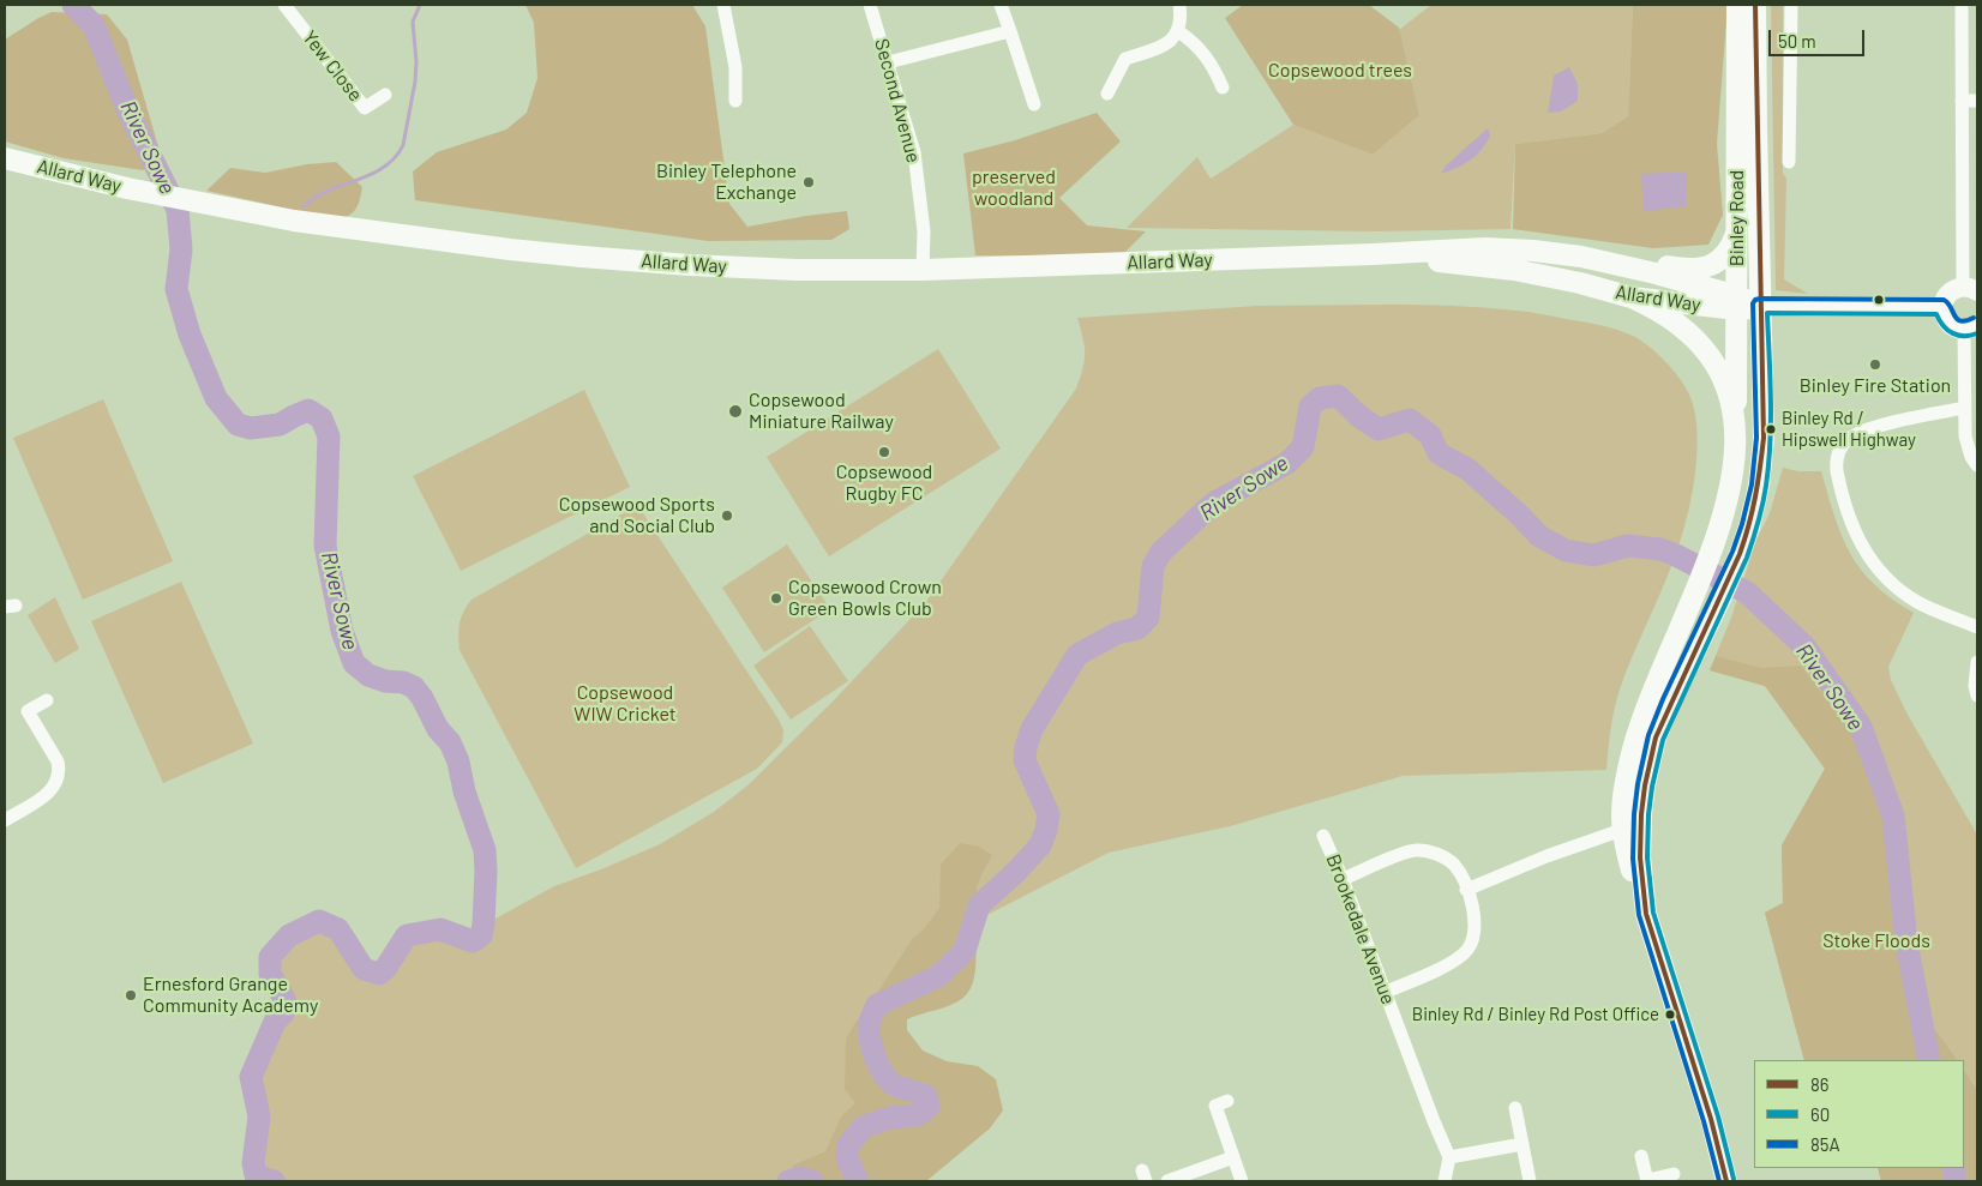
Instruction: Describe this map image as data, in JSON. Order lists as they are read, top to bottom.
{
  "streets": {
    "main road": ["Allard Way", "Binley Road"],
    "street": ["Yew Close", "Second Avenue", "Brookedale Avenue"]
  },
  "crossings": [
    ["Second Avenue", "Allard Way"],
    ["Allard Way", "Binley Road"]
  ],
  "water": ["River Sowe"],
  "parks": [
    "Copsewood trees",
    "preserved woodland",
    "Copsewood WIW Cricket",
    "Stoke Floods"
  ],
  "places": [
    "Binley Telephone Exchange",
    "Binley Fire Station",
    "Copsewood Miniature Railway",
    "Binley Rd / Hipswell Highway",
    "Copsewood Rugby FC",
    "Copsewood Sports and Social Club",
    "Copsewood Crown Green Bowls Club",
    "Ernesford Grange Community Academy",
    "Binley Rd / Binley Rd Post Office"
  ],
  "lines": ["transit line 86", "transit line 85A", "transit line 60"],
  "legend": ["86", "60", "85A"],
  "scale_bar": "50 m"
}
